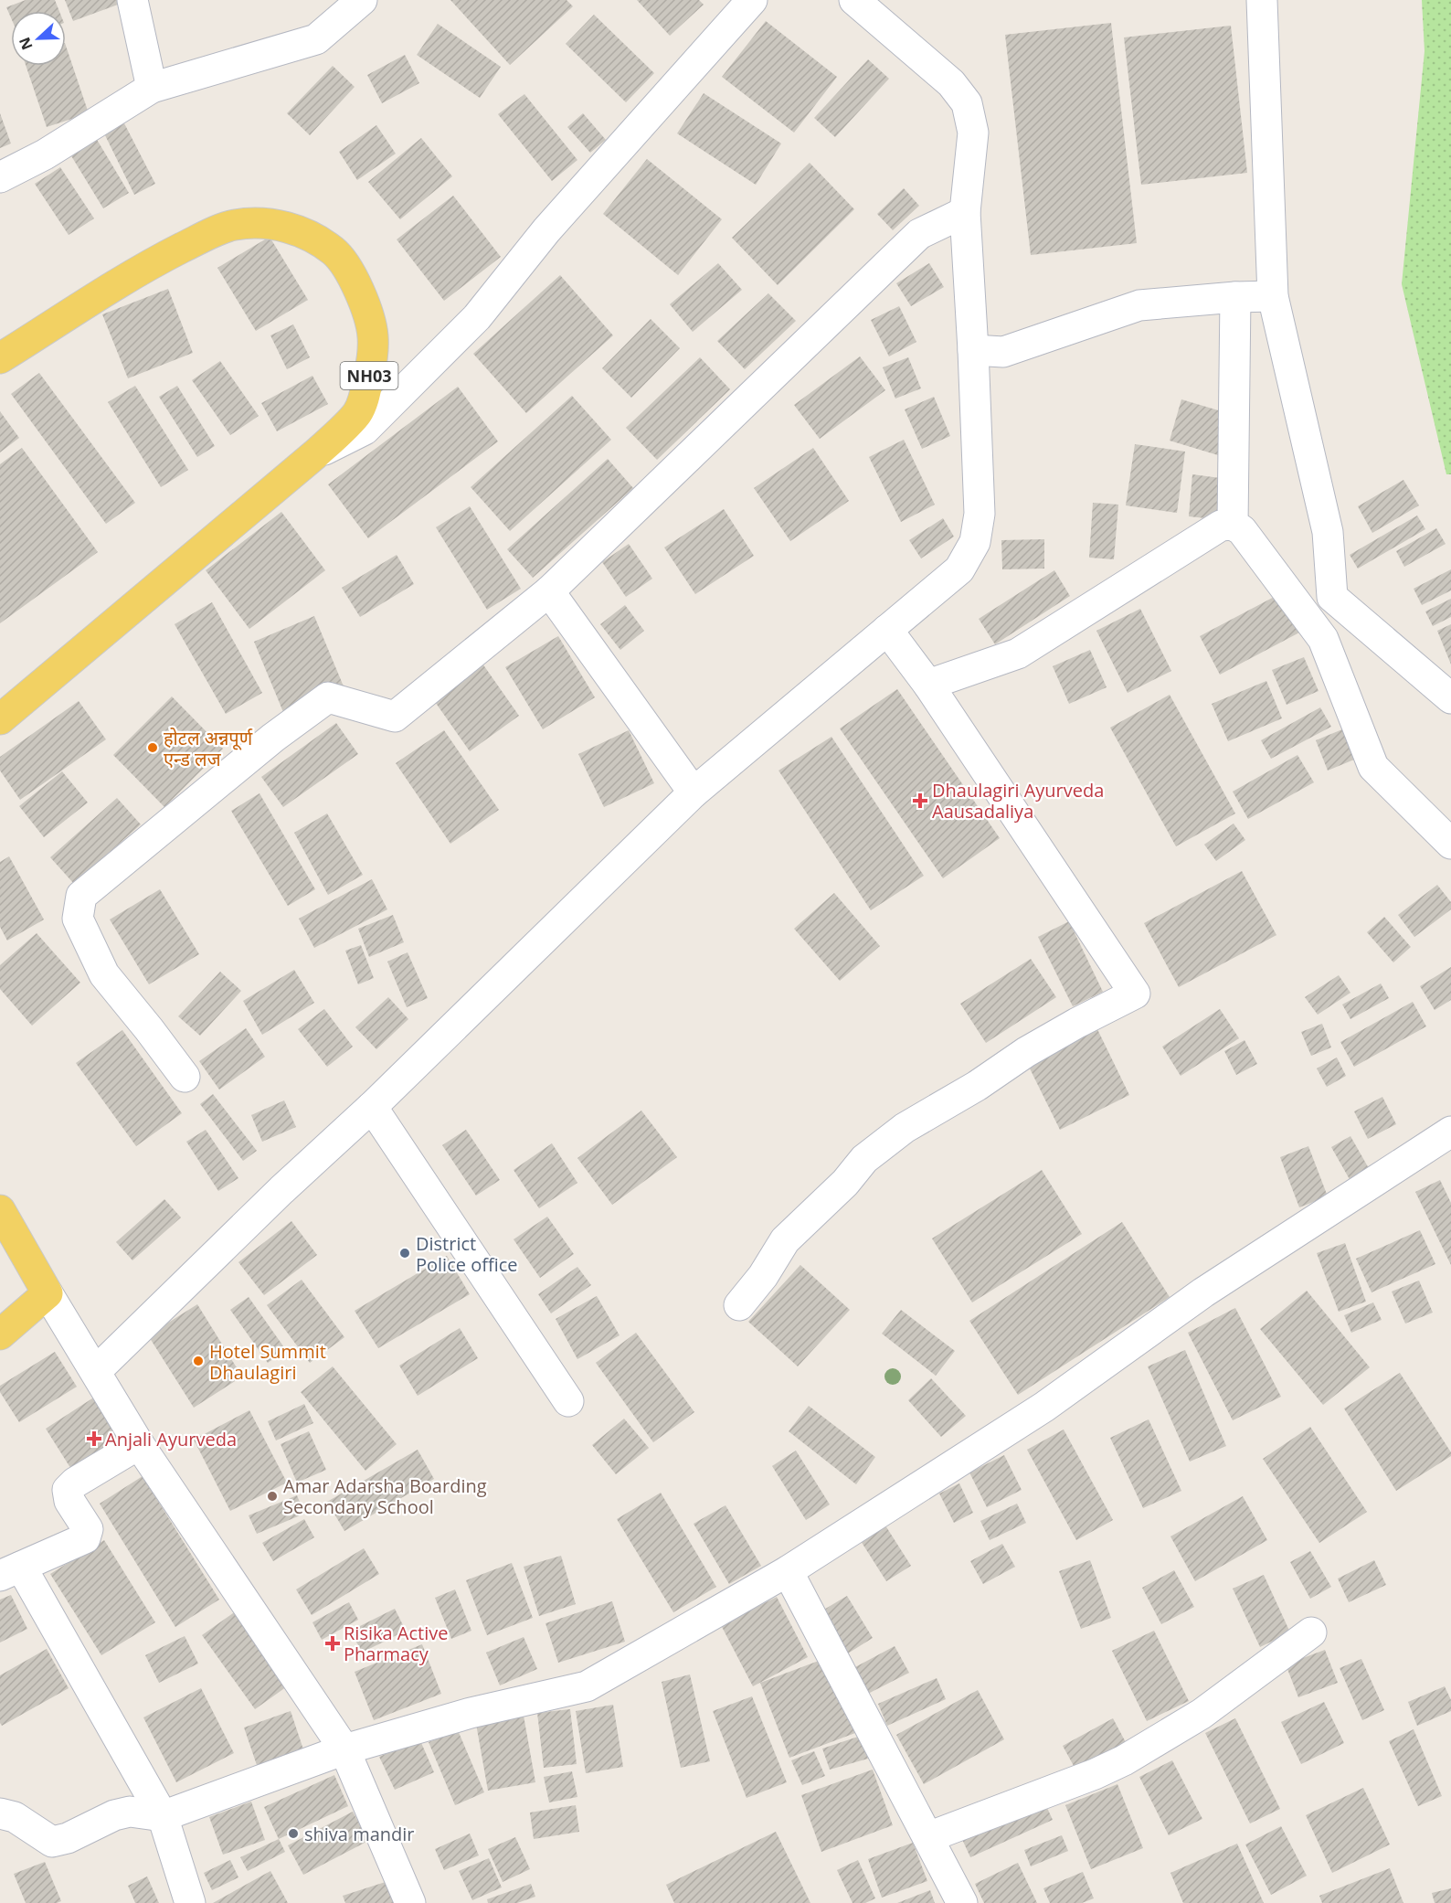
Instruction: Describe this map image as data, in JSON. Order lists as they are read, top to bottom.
{
  "streets": {
    "main road": ["NH03"]
  },
  "places": {
    "other": [
      "होटल अन्नपूर्ण एन्ड लज",
      "District Police office",
      "Hotel Summit Dhaulagiri",
      "Amar Adarsha Boarding Secondary School",
      "shiva mandir"
    ],
    "health": ["Dhaulagiri Ayurveda Aausadaliya", "Anjali Ayurveda", "Risika Active Pharmacy"]
  },
  "north": "left"
}
